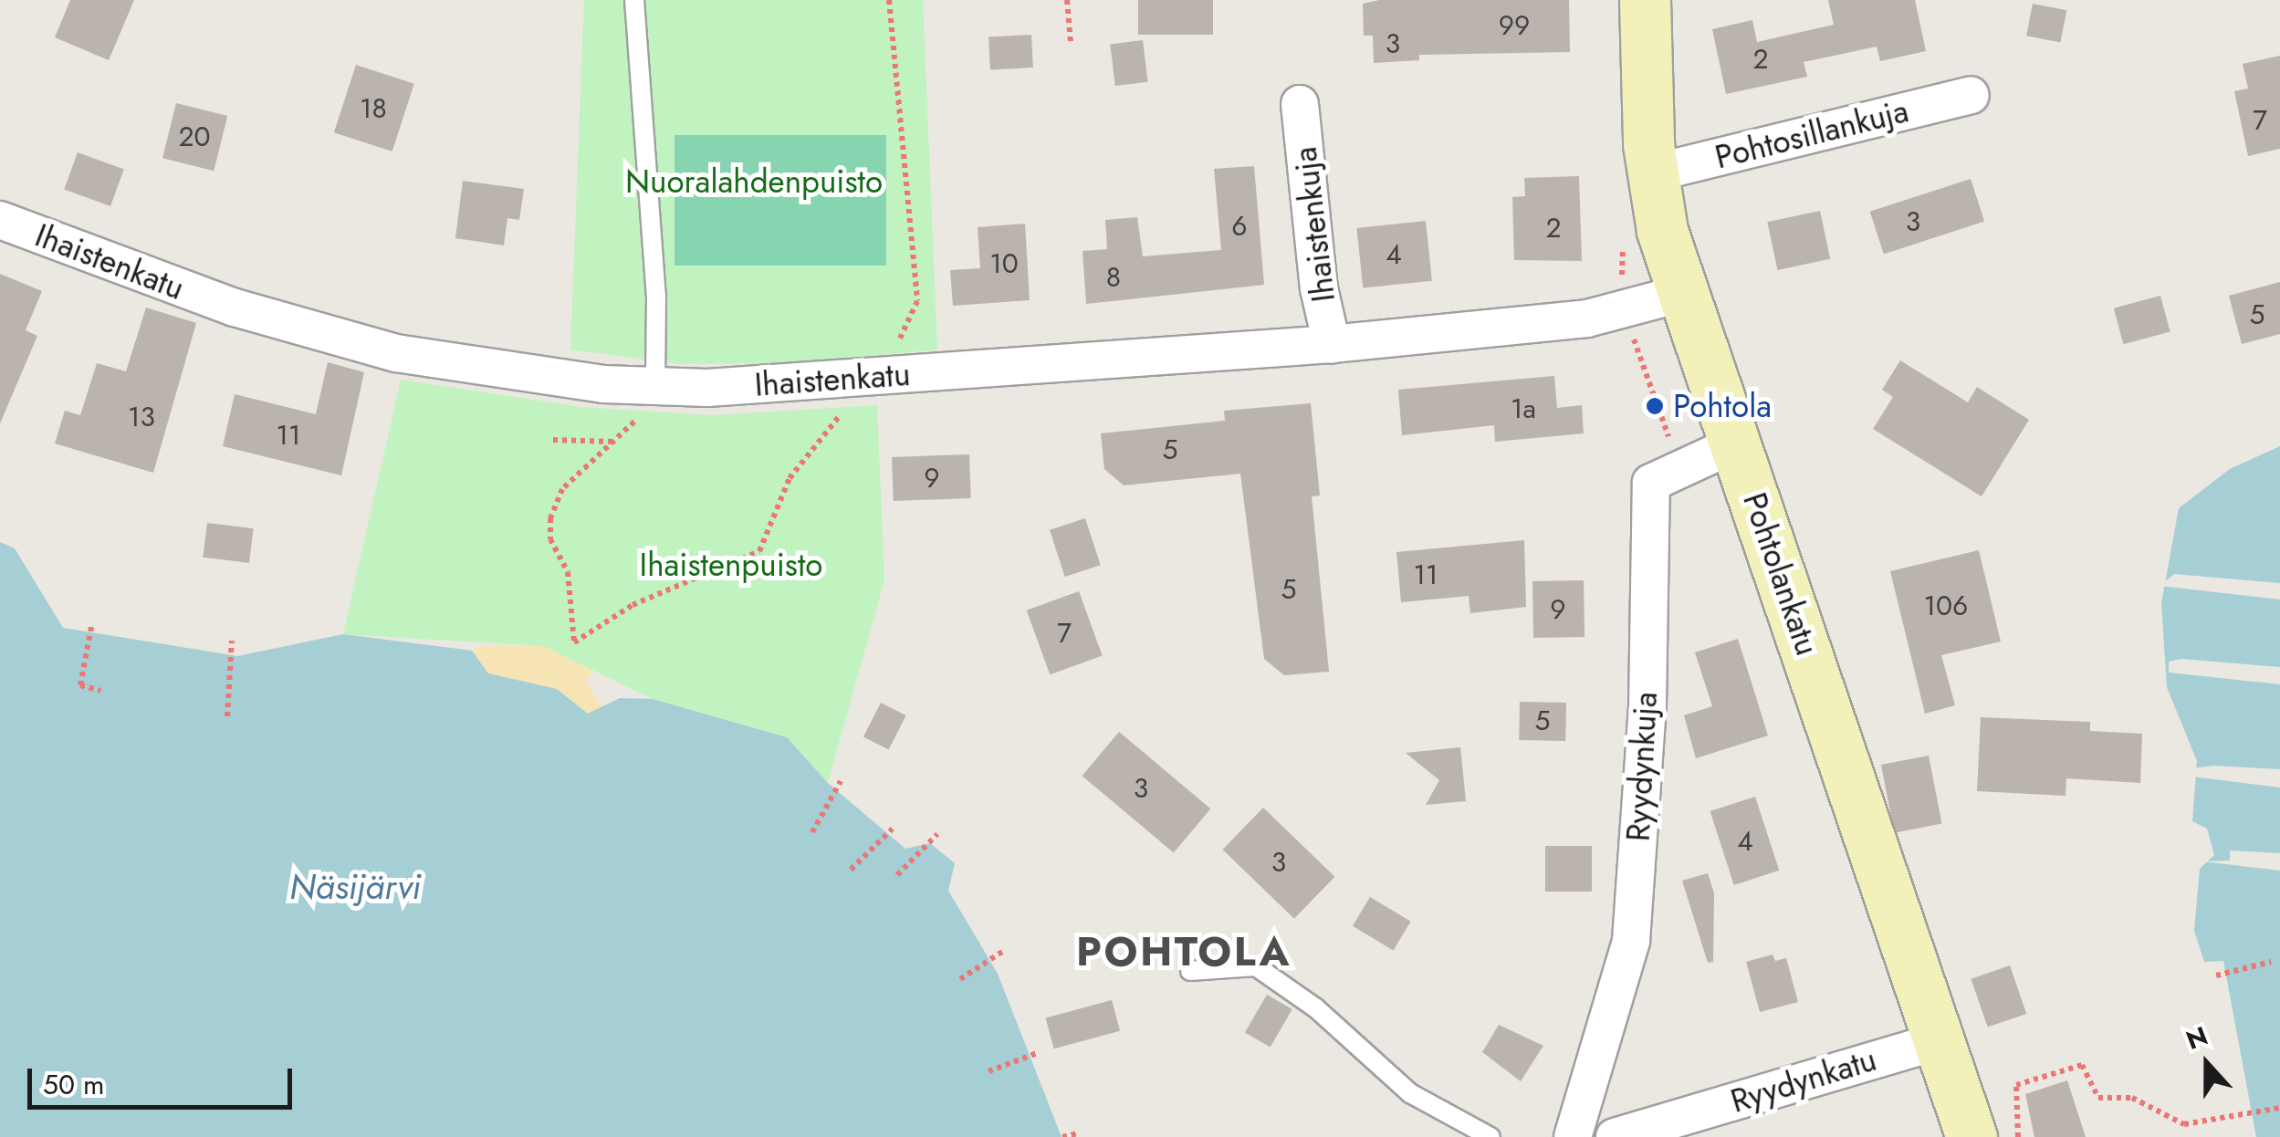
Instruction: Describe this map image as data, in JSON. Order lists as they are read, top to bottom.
{
  "streets": {
    "main road": ["Pohtolankatu"],
    "street": [
      "Pohtosillankuja",
      "Ihaistenkuja",
      "Ihaistenkatu",
      "Ryydynkuja",
      "Ryydynkatu"
    ]
  },
  "crossings": [
    ["Pohtosillankuja", "Pohtolankatu"],
    ["Ihaistenkuja", "Ihaistenkatu"],
    ["Ihaistenkatu", "Pohtolankatu"],
    ["Pohtolankatu", "Ryydynkuja"],
    ["Pohtolankatu", "Ryydynkatu"]
  ],
  "districts": ["POHTOLA"],
  "water": ["Näsijärvi"],
  "parks": ["Nuoralahdenpuisto", "Ihaistenpuisto"],
  "places": ["Pohtola"],
  "house_numbers": [
    "99",
    "3",
    "2",
    "18",
    "7",
    "20",
    "3",
    "6",
    "2",
    "4",
    "10",
    "8",
    "5",
    "1a",
    "13",
    "11",
    "5",
    "9",
    "11",
    "5",
    "106",
    "9",
    "7",
    "5",
    "3",
    "4",
    "3"
  ],
  "scale_bar": "50 m",
  "north": "top"
}
